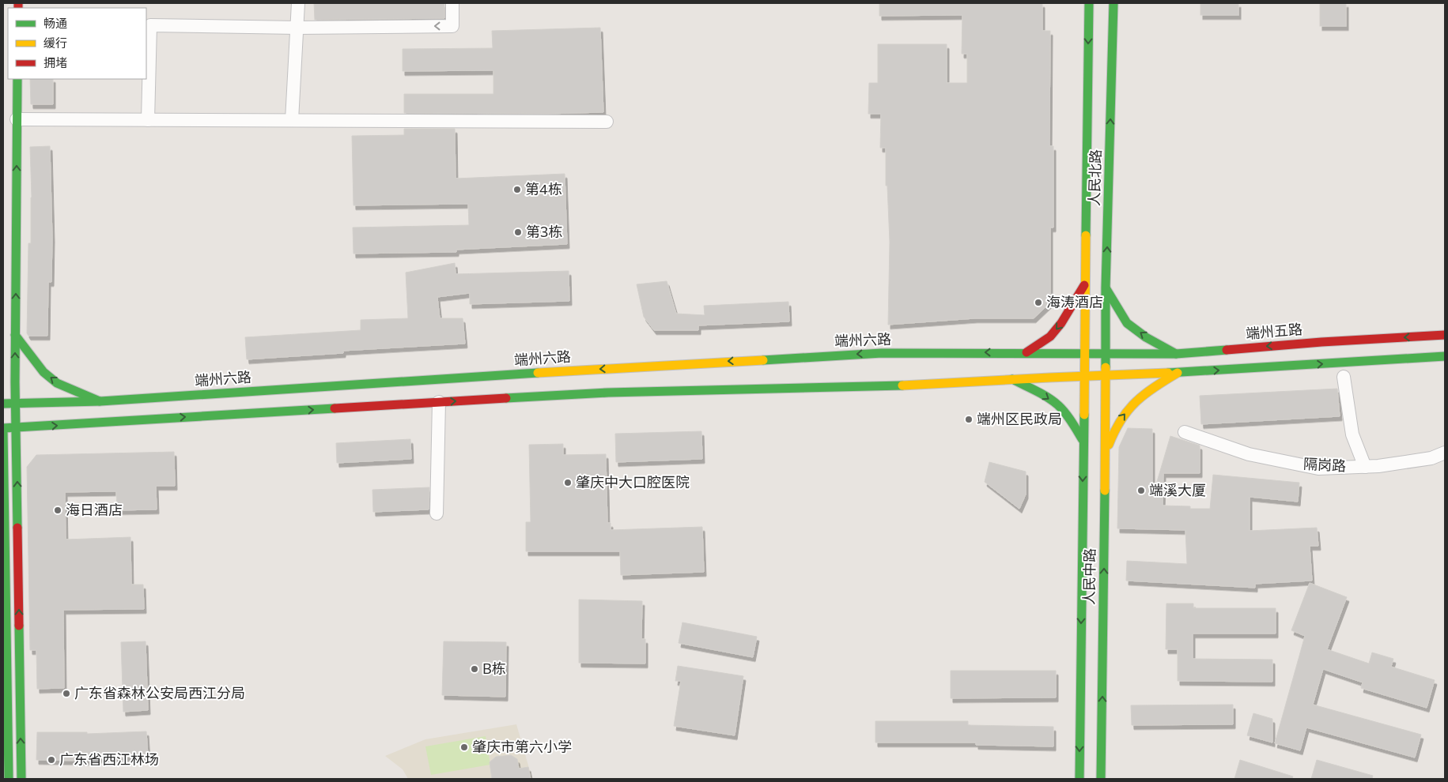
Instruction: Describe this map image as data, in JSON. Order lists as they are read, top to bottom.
{
  "streets": {
    "main road": [
      "人民北路",
      "端州五路",
      "端州六路",
      "人民中路"
    ],
    "street": ["隔岗路"]
  },
  "crossings": [
    ["人民北路", "端州五路"],
    ["人民北路", "端州六路"],
    ["人民北路", "人民中路"],
    ["端州五路", "端州六路"]
  ],
  "places": [
    "第4栋",
    "第3栋",
    "海涛酒店",
    "端州区民政局",
    "肇庆中大口腔医院",
    "端溪大厦",
    "海日酒店",
    "B栋",
    "广东省森林公安局西江分局",
    "肇庆市第六小学",
    "广东省西江林场"
  ],
  "legend": ["畅通", "缓行", "拥堵"]
}
